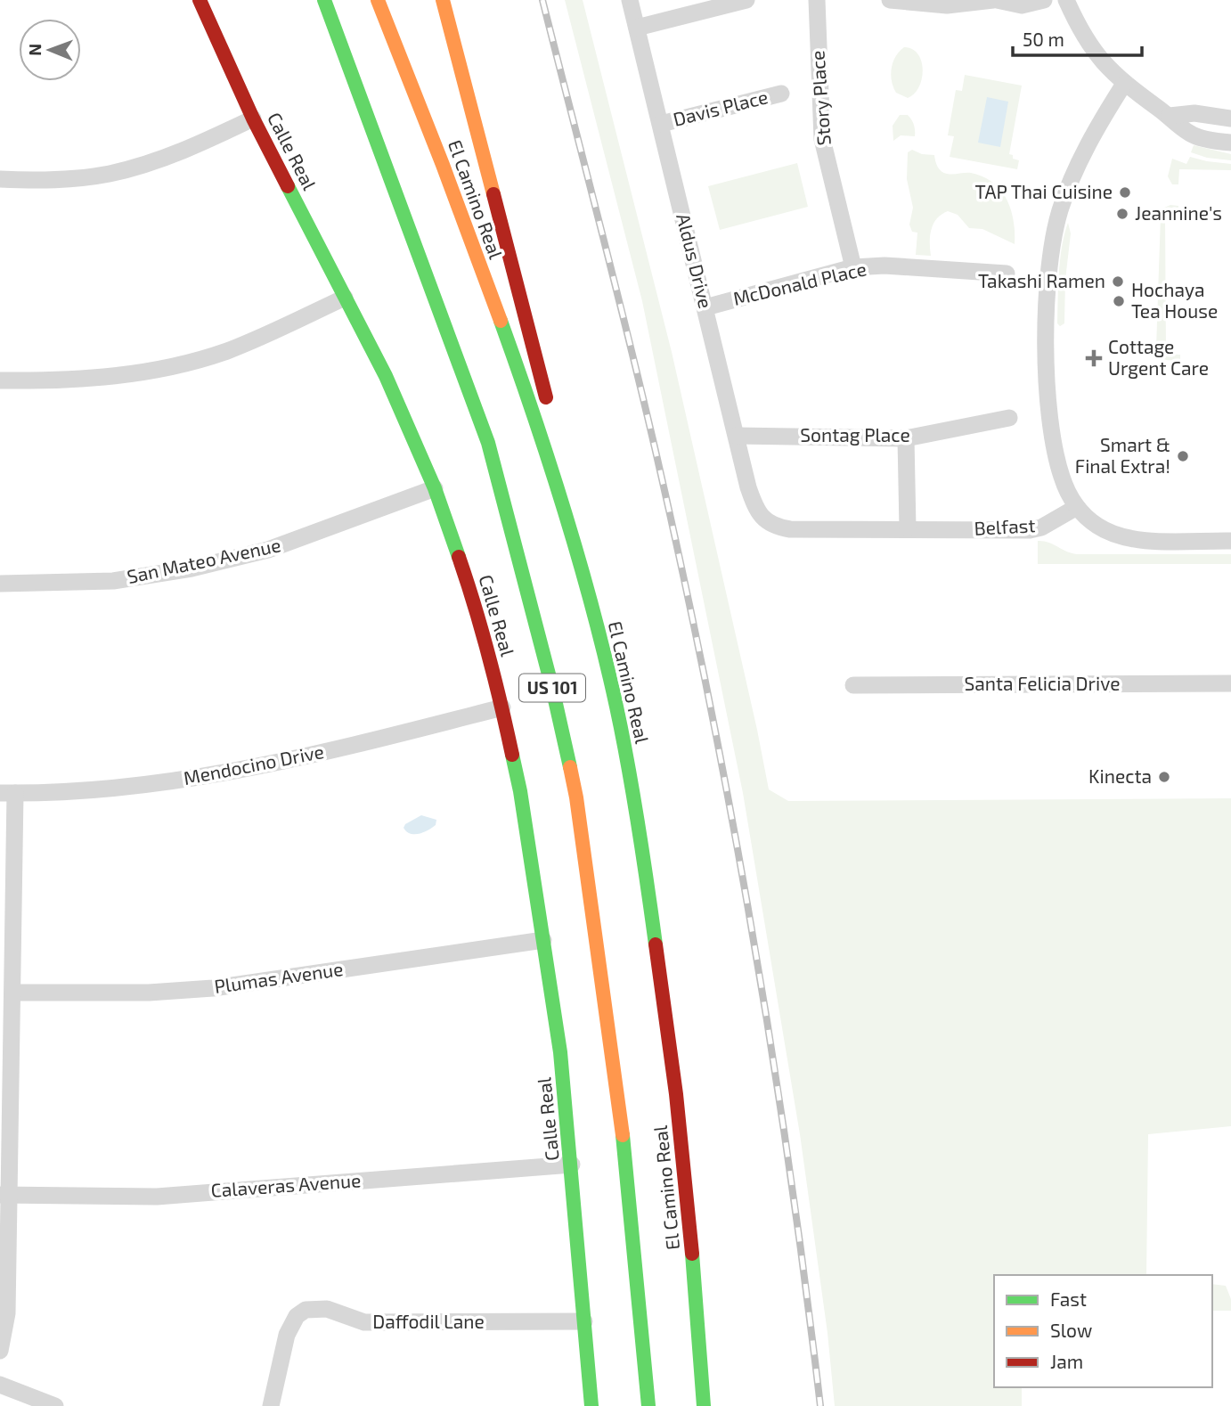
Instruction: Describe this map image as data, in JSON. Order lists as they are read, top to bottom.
{
  "streets": {
    "main road": ["Calle Real", "El Camino Real", "US 101"],
    "street": [
      "Story Place",
      "Davis Place",
      "Aldus Drive",
      "McDonald Place",
      "Sontag Place",
      "Belfast",
      "San Mateo Avenue",
      "Santa Felicia Drive",
      "Mendocino Drive",
      "Plumas Avenue",
      "Calaveras Avenue",
      "Daffodil Lane"
    ]
  },
  "crossings": [
    ["Story Place", "McDonald Place"],
    ["Davis Place", "Aldus Drive"],
    ["Calle Real", "San Mateo Avenue"],
    ["Calle Real", "Mendocino Drive"],
    ["Calle Real", "Plumas Avenue"],
    ["Calle Real", "Calaveras Avenue"],
    ["Calle Real", "Daffodil Lane"],
    ["Aldus Drive", "McDonald Place"],
    ["Aldus Drive", "Sontag Place"],
    ["Aldus Drive", "Belfast"]
  ],
  "places": {
    "other": [
      "TAP Thai Cuisine",
      "Jeannine's",
      "Takashi Ramen",
      "Hochaya Tea House",
      "Smart & Final Extra!",
      "Kinecta"
    ],
    "health": ["Cottage Urgent Care"]
  },
  "legend": ["Fast", "Slow", "Jam"],
  "scale_bar": "50 m",
  "north": "left"
}
